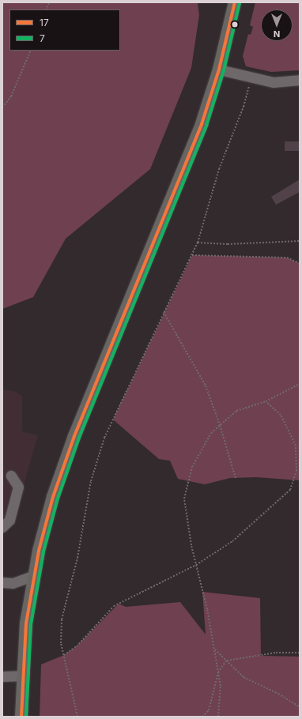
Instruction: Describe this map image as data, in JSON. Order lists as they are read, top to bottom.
{
  "lines": ["transit line 17", "transit line 7"],
  "legend": ["17", "7"],
  "north": "bottom"
}
